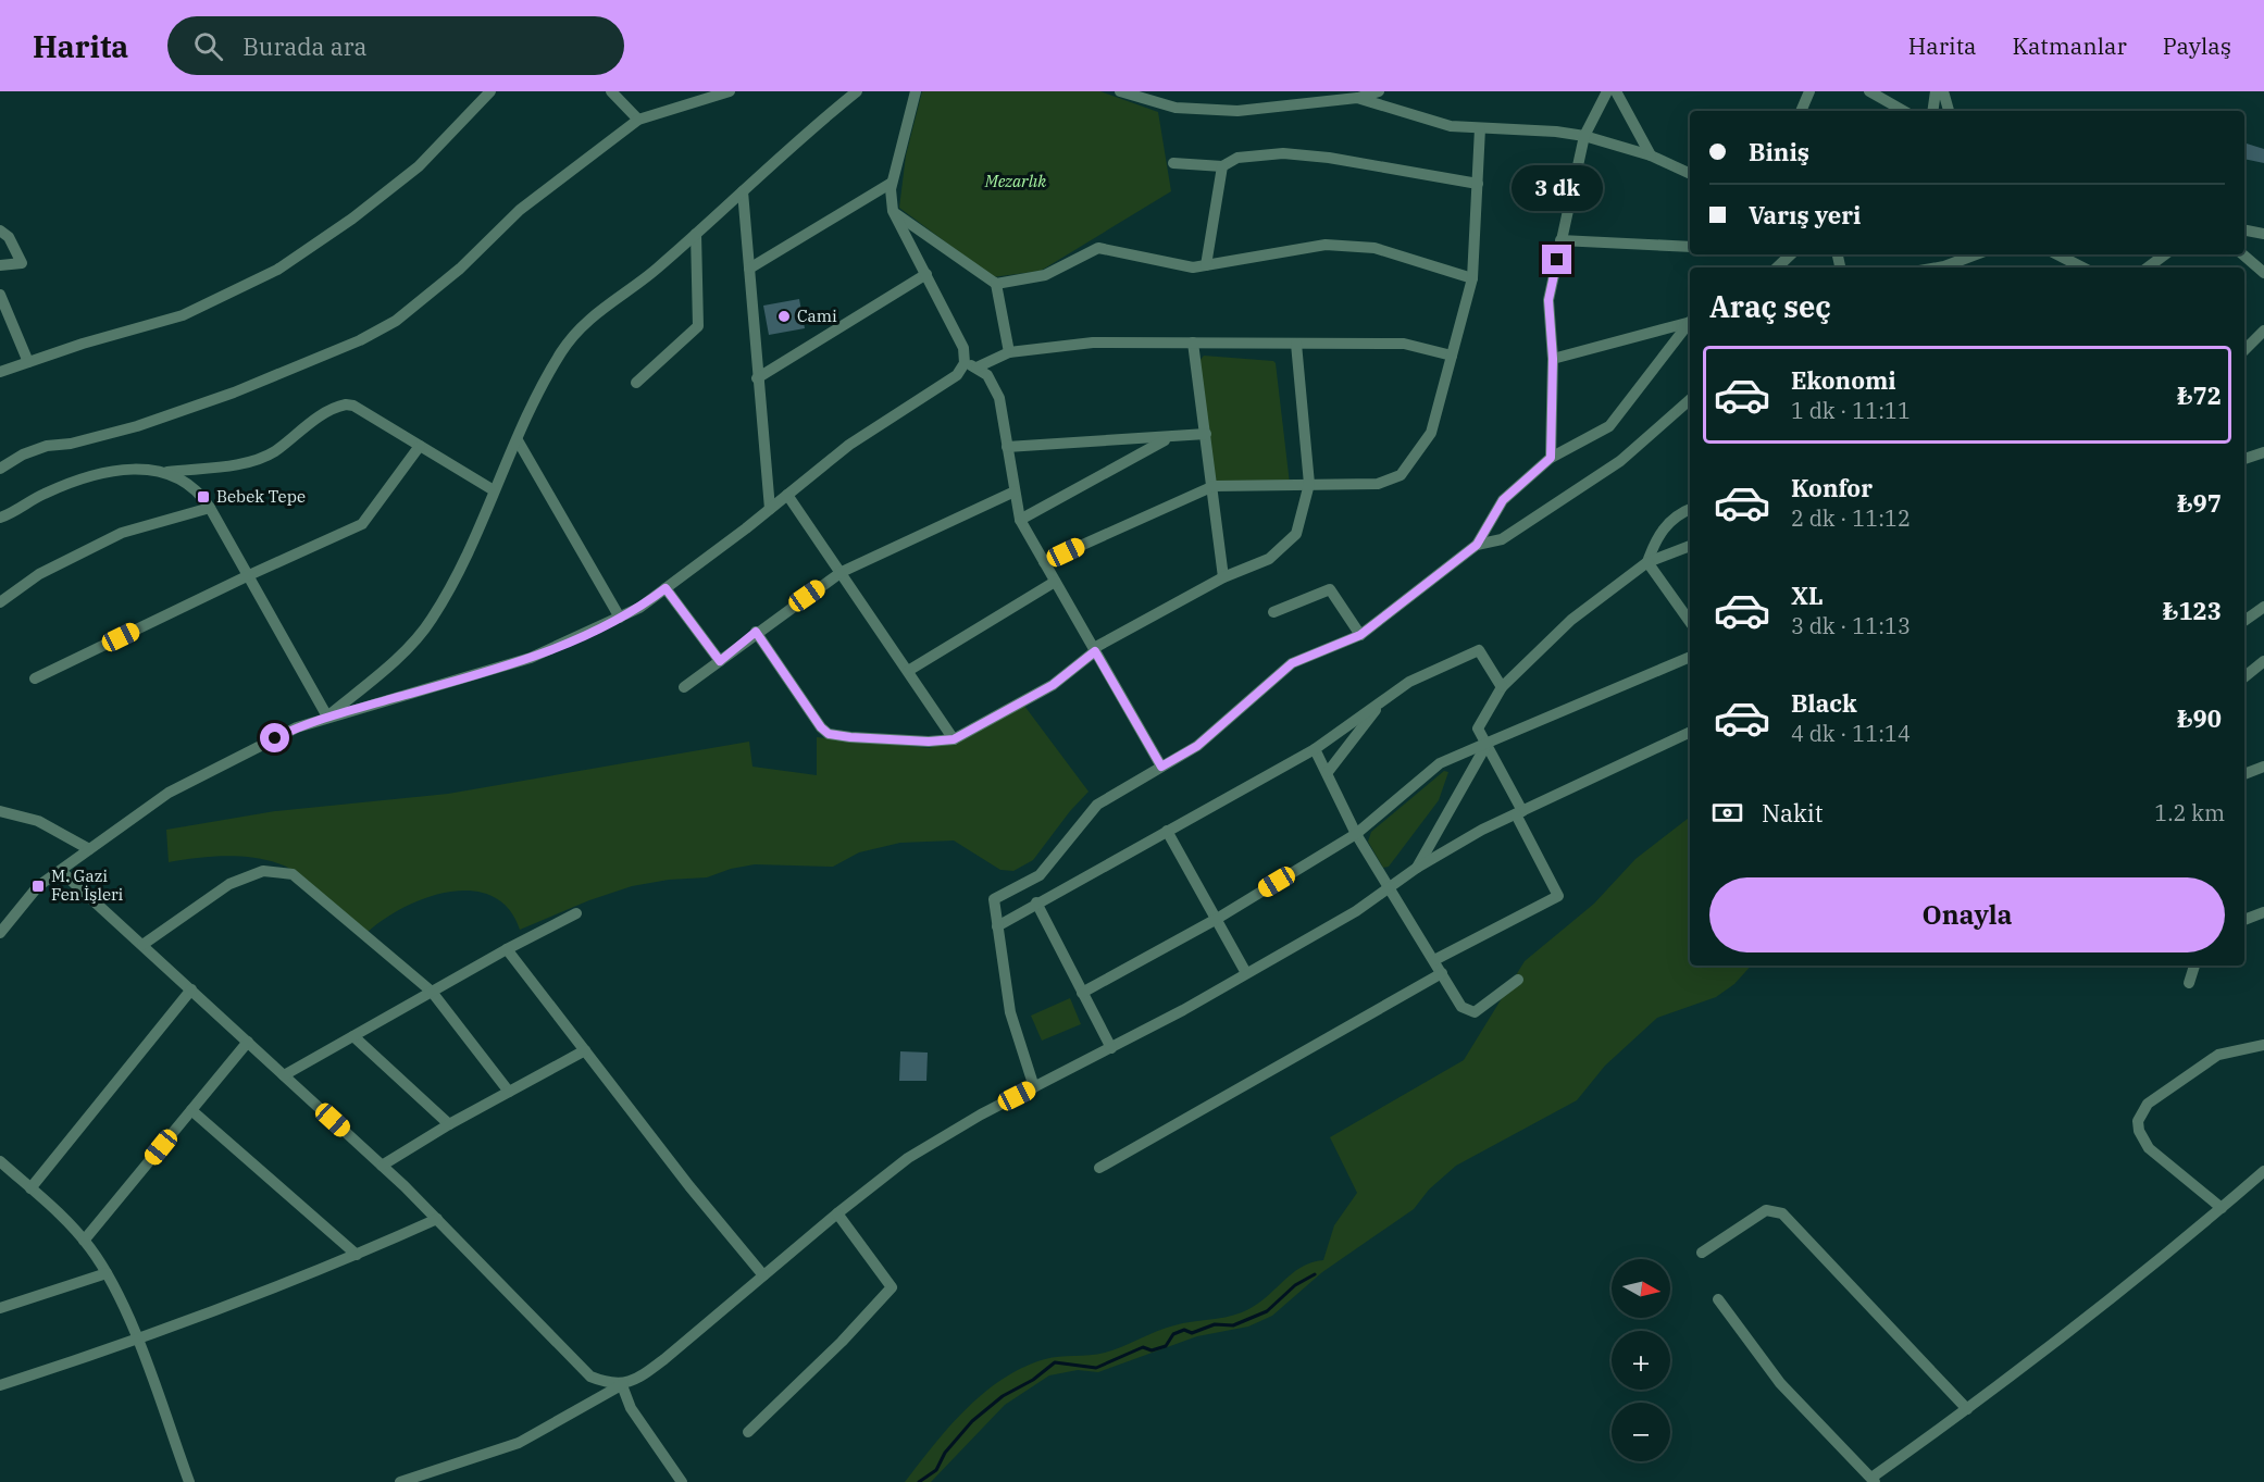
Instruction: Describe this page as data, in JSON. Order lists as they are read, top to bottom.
{
  "parks": ["Mezarlık"],
  "places": {
    "other": ["Cami"],
    "transit": ["Bebek Tepe", "M. Gazi Fen İşleri"]
  },
  "north": "right",
  "page": {
    "header": "Harita",
    "search": "Burada ara",
    "nav": ["Harita", "Katmanlar", "Paylaş"],
    "banner": ["Biniş", "Varış yeri"],
    "bubble": "3 dk",
    "heading": "Araç seç",
    "list": [
      {
        "name": "Ekonomi",
        "note": "1 dk · 11:11",
        "value": "₺72"
      },
      {
        "name": "Konfor",
        "note": "2 dk · 11:12",
        "value": "₺97"
      },
      {
        "name": "XL",
        "note": "3 dk · 11:13",
        "value": "₺123"
      },
      {
        "name": "Black",
        "note": "4 dk · 11:14",
        "value": "₺90"
      }
    ],
    "pay": ["Nakit", "1.2 km"],
    "buttons": "Onayla",
    "map_buttons": ["+", "−"]
  }
}
